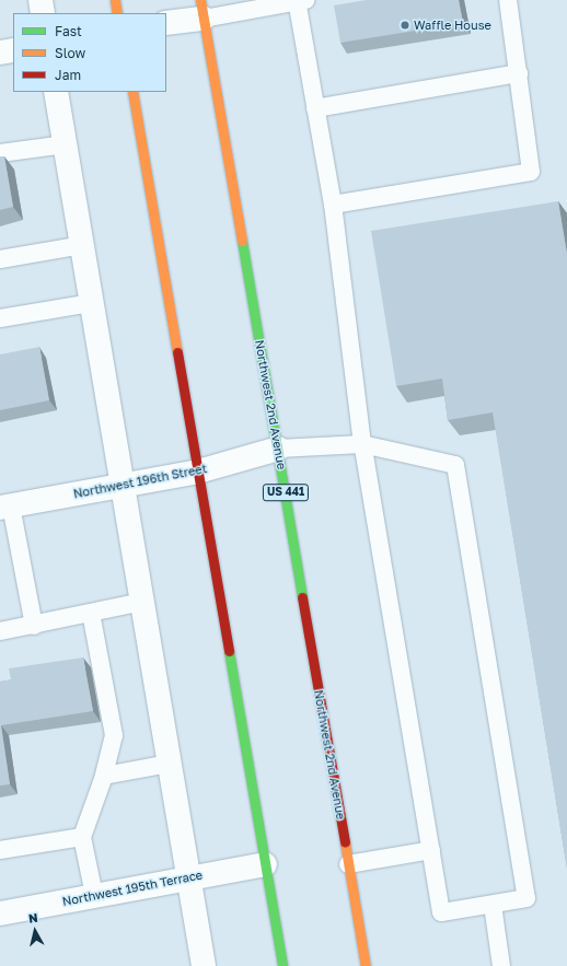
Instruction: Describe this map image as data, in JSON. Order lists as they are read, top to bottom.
{
  "streets": {
    "main road": ["Northwest 2nd Avenue", "US 441"],
    "street": ["Northwest 196th Street", "Northwest 195th Terrace"]
  },
  "crossings": [
    ["Northwest 2nd Avenue", "Northwest 196th Street"]
  ],
  "places": ["Waffle House"],
  "legend": ["Fast", "Slow", "Jam"],
  "north": "top"
}
